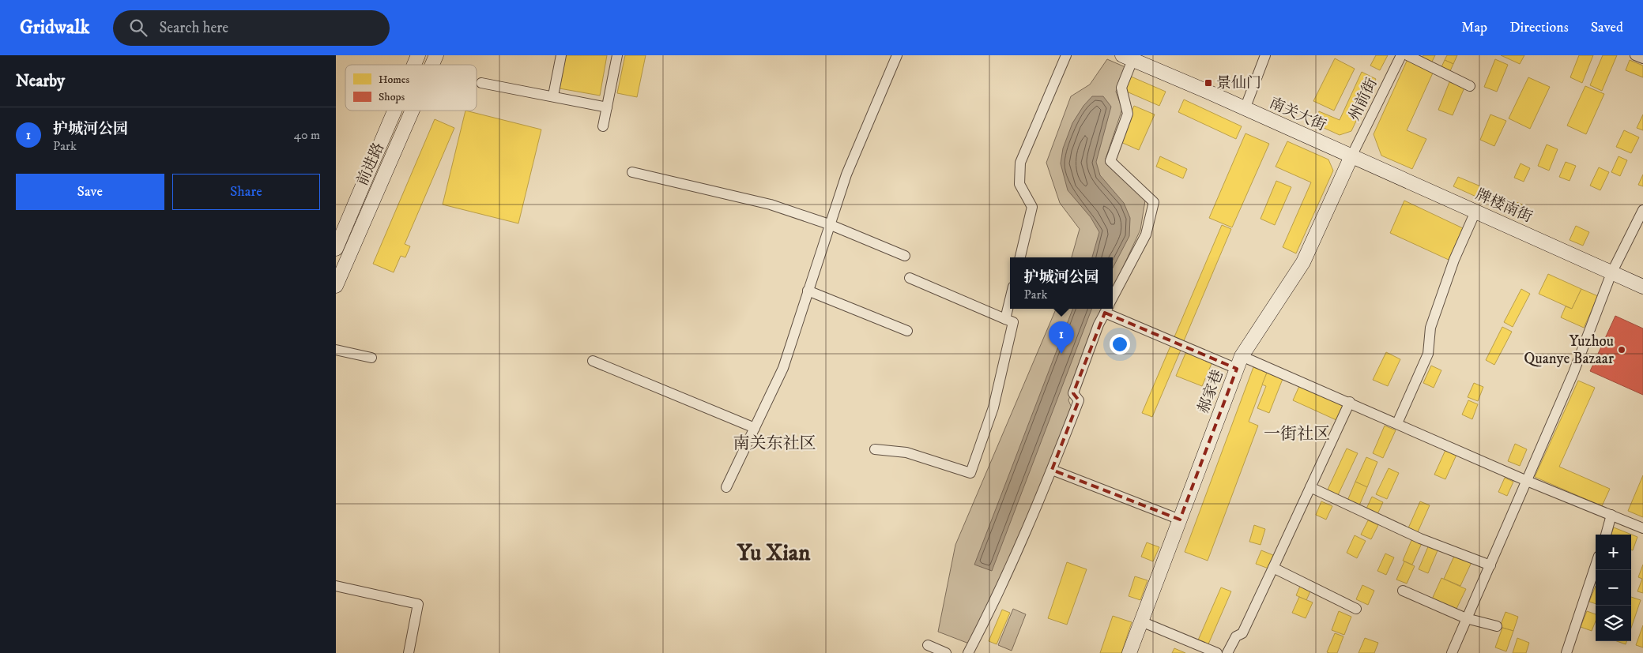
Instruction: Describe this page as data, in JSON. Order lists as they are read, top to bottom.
{
  "streets": {
    "main road": [
      "南关大街",
      "前进路",
      "牌楼南街",
      "郝家巷"
    ],
    "street": ["州前街"]
  },
  "crossings": [
    ["州前街", "南关大街"],
    ["州前街", "牌楼南街"],
    ["州前街", "郝家巷"],
    ["南关大街", "牌楼南街"],
    ["南关大街", "郝家巷"],
    ["牌楼南街", "郝家巷"]
  ],
  "districts": ["一街社区", "南关东社区", "Yu Xian"],
  "places": {
    "transit": ["景仙门"],
    "other": ["Yuzhou Quanye Bazaar"]
  },
  "legend": ["Homes", "Shops"],
  "page": {
    "header": "Gridwalk",
    "search": "Search here",
    "nav": ["Map", "Directions", "Saved"],
    "heading": "Nearby",
    "list": [
      {
        "mark": "1",
        "name": "护城河公园",
        "note": "Park",
        "value": "40 m"
      }
    ],
    "buttons": ["Save", "Share"],
    "popup": ["护城河公园", "Park"],
    "pins": "1",
    "map_buttons": ["+", "−"]
  }
}
